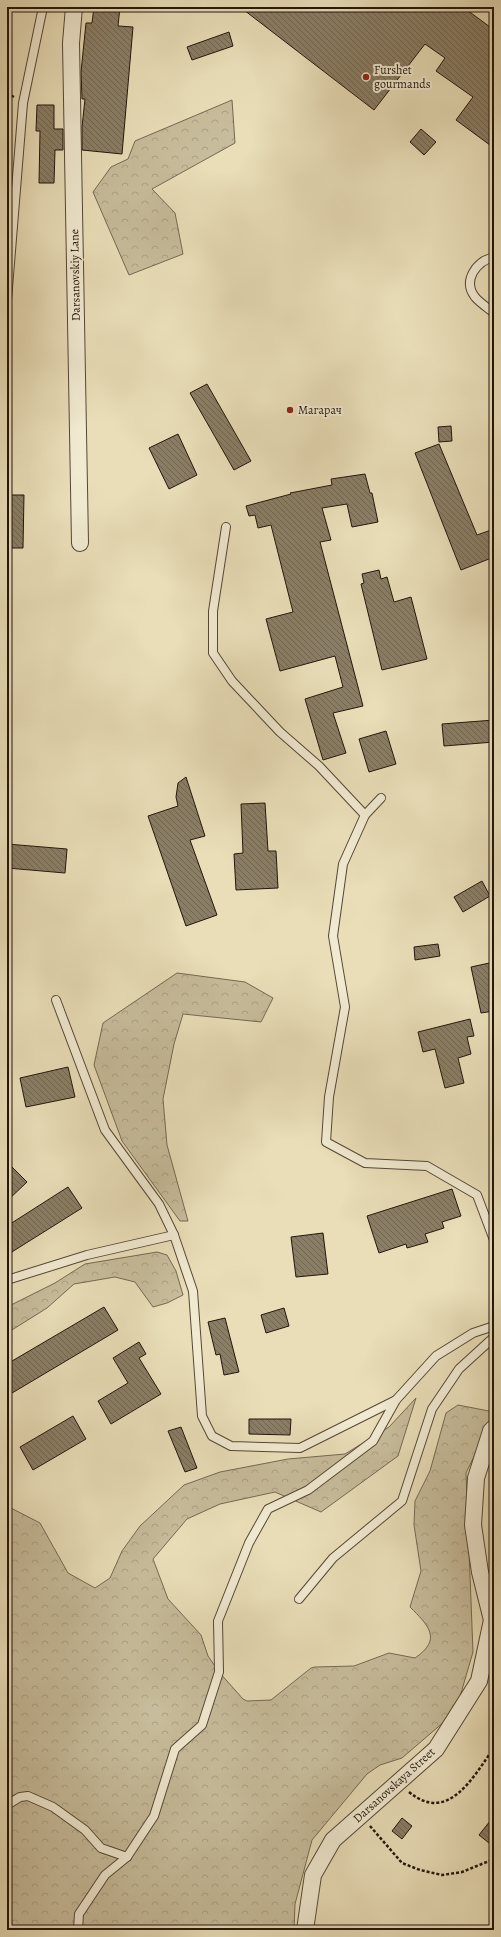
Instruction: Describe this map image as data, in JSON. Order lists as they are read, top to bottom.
{
  "streets": {
    "street": ["Darsanovskiy Lane", "Darsanovskaya Street"]
  },
  "places": ["Furshet gourmands", "Магарач"]
}
